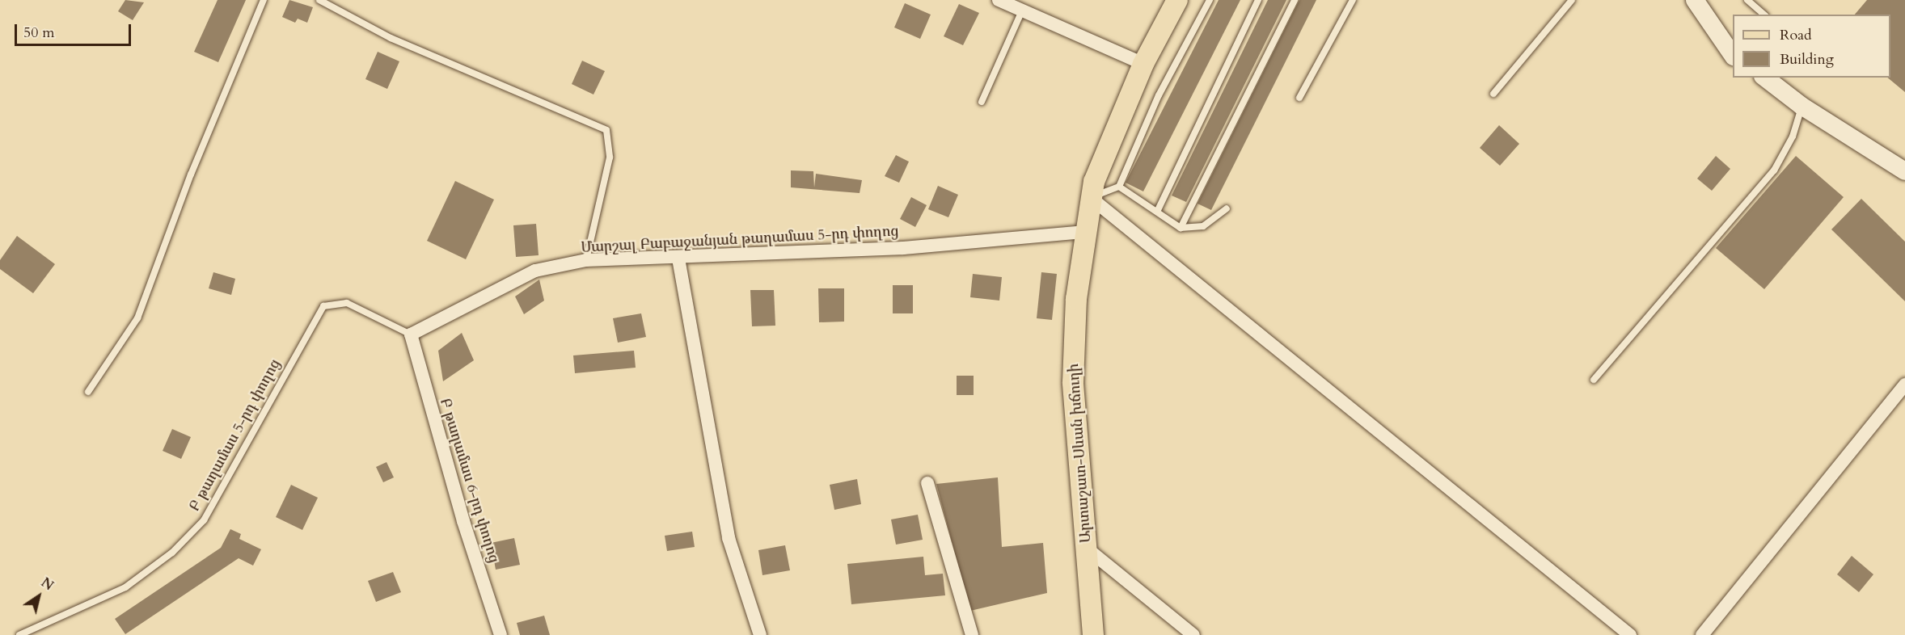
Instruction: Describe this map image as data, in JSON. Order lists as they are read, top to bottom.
{
  "streets": {
    "main road": ["Արտաշատ-Սևան խճուղի"],
    "street": ["Մարշալ Բաբաջանյան թաղամաս 5-րդ փողոց", "Բ թաղամաս 6-րդ փողոց"],
    "lane": ["Բ թաղամաս 5-րդ փողոց"]
  },
  "crossings": [
    ["Մարշալ Բաբաջանյան թաղամաս 5-րդ փողոց", "Բ թաղամաս 5-րդ փողոց"],
    ["Մարշալ Բաբաջանյան թաղամաս 5-րդ փողոց", "Արտաշատ-Սևան խճուղի"],
    ["Մարշալ Բաբաջանյան թաղամաս 5-րդ փողոց", "Բ թաղամաս 6-րդ փողոց"],
    ["Բ թաղամաս 5-րդ փողոց", "Բ թաղամաս 6-րդ փողոց"]
  ],
  "legend": ["Road", "Building"],
  "scale_bar": "50 m",
  "north": "top right"
}
